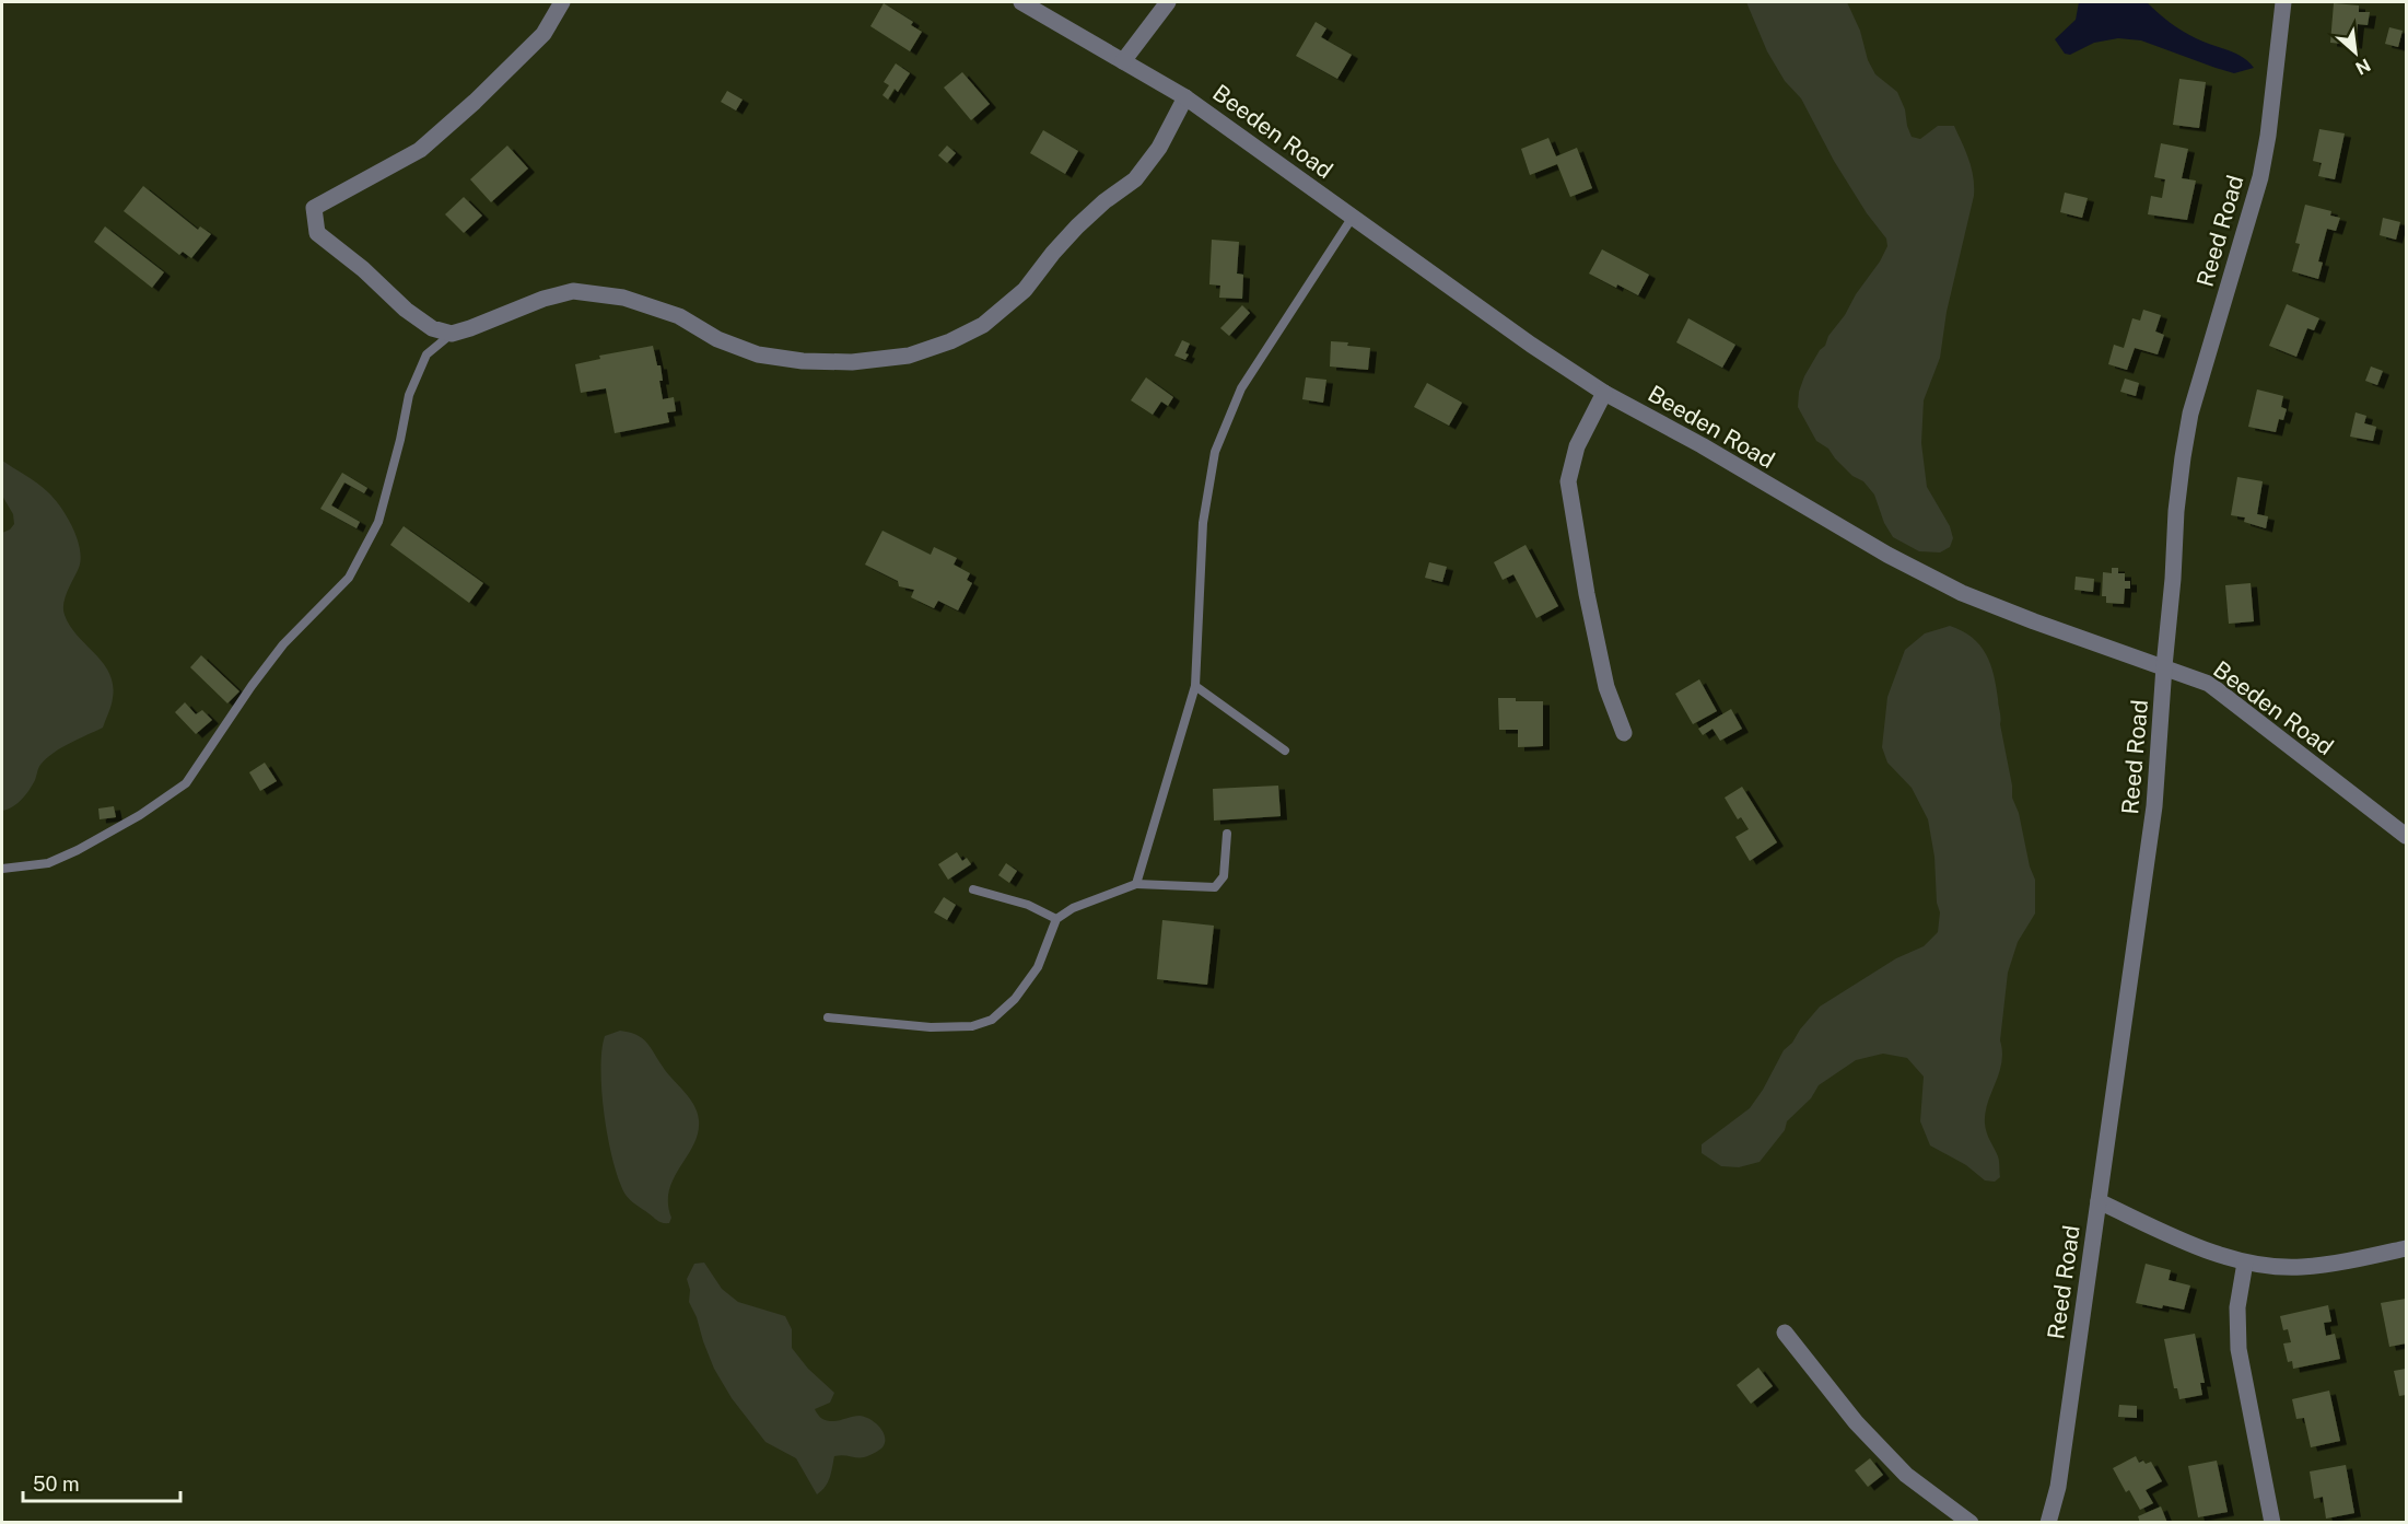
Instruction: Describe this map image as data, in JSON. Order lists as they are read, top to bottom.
{
  "streets": {
    "street": ["Beeden Road", "Reed Road"]
  },
  "crossings": [
    ["Beeden Road", "Reed Road"]
  ],
  "scale_bar": "50 m",
  "north": "bottom right"
}
